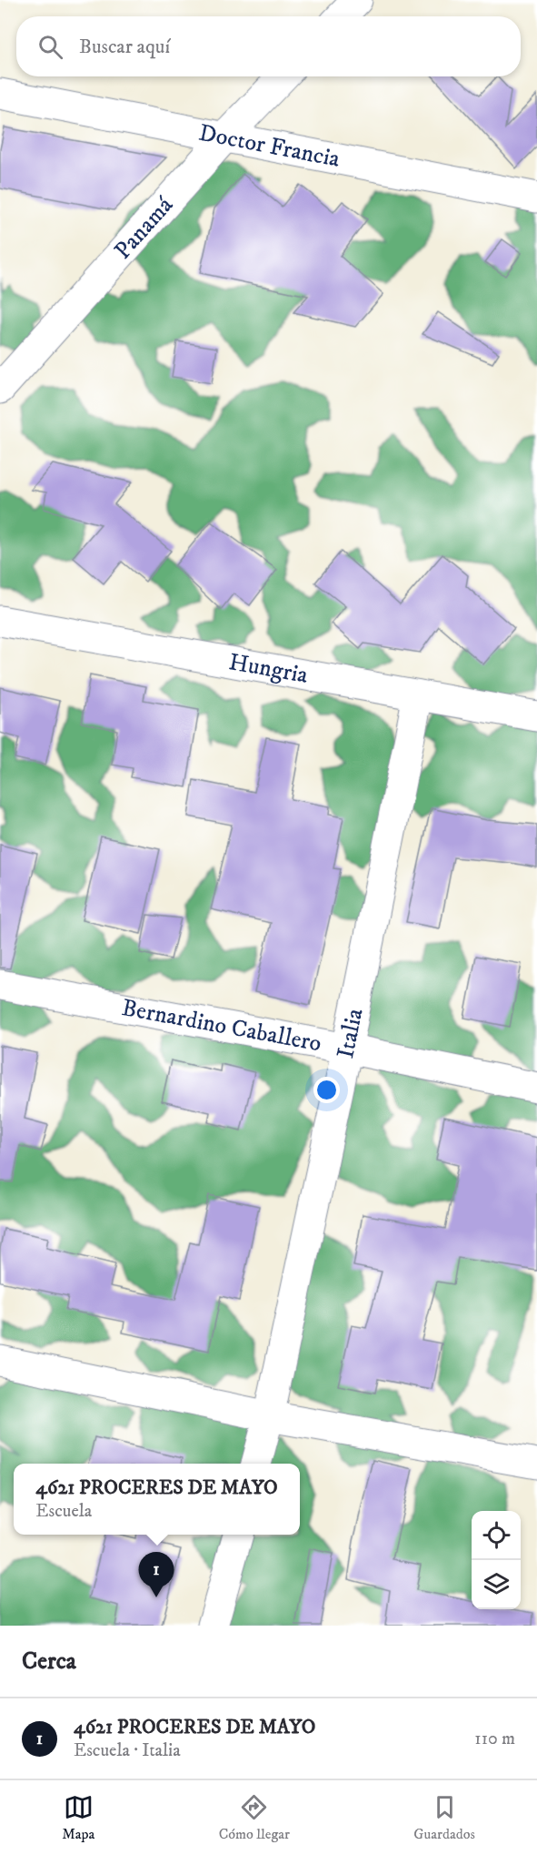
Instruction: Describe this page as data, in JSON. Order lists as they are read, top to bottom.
{
  "streets": {
    "street": [
      "Doctor Francia",
      "Panamá",
      "Hungria",
      "Bernardino Caballero",
      "Italia"
    ]
  },
  "crossings": [
    ["Doctor Francia", "Panamá"],
    ["Hungria", "Italia"],
    ["Bernardino Caballero", "Italia"]
  ],
  "page": {
    "search": "Buscar aquí",
    "popup": ["4621 PROCERES DE MAYO", "Escuela"],
    "pins": "1",
    "heading": "Cerca",
    "list": [
      {
        "mark": "1",
        "name": "4621 PROCERES DE MAYO",
        "note": "Escuela · Italia",
        "value": "110 m"
      }
    ],
    "nav": ["Mapa", "Cómo llegar", "Guardados"]
  }
}
